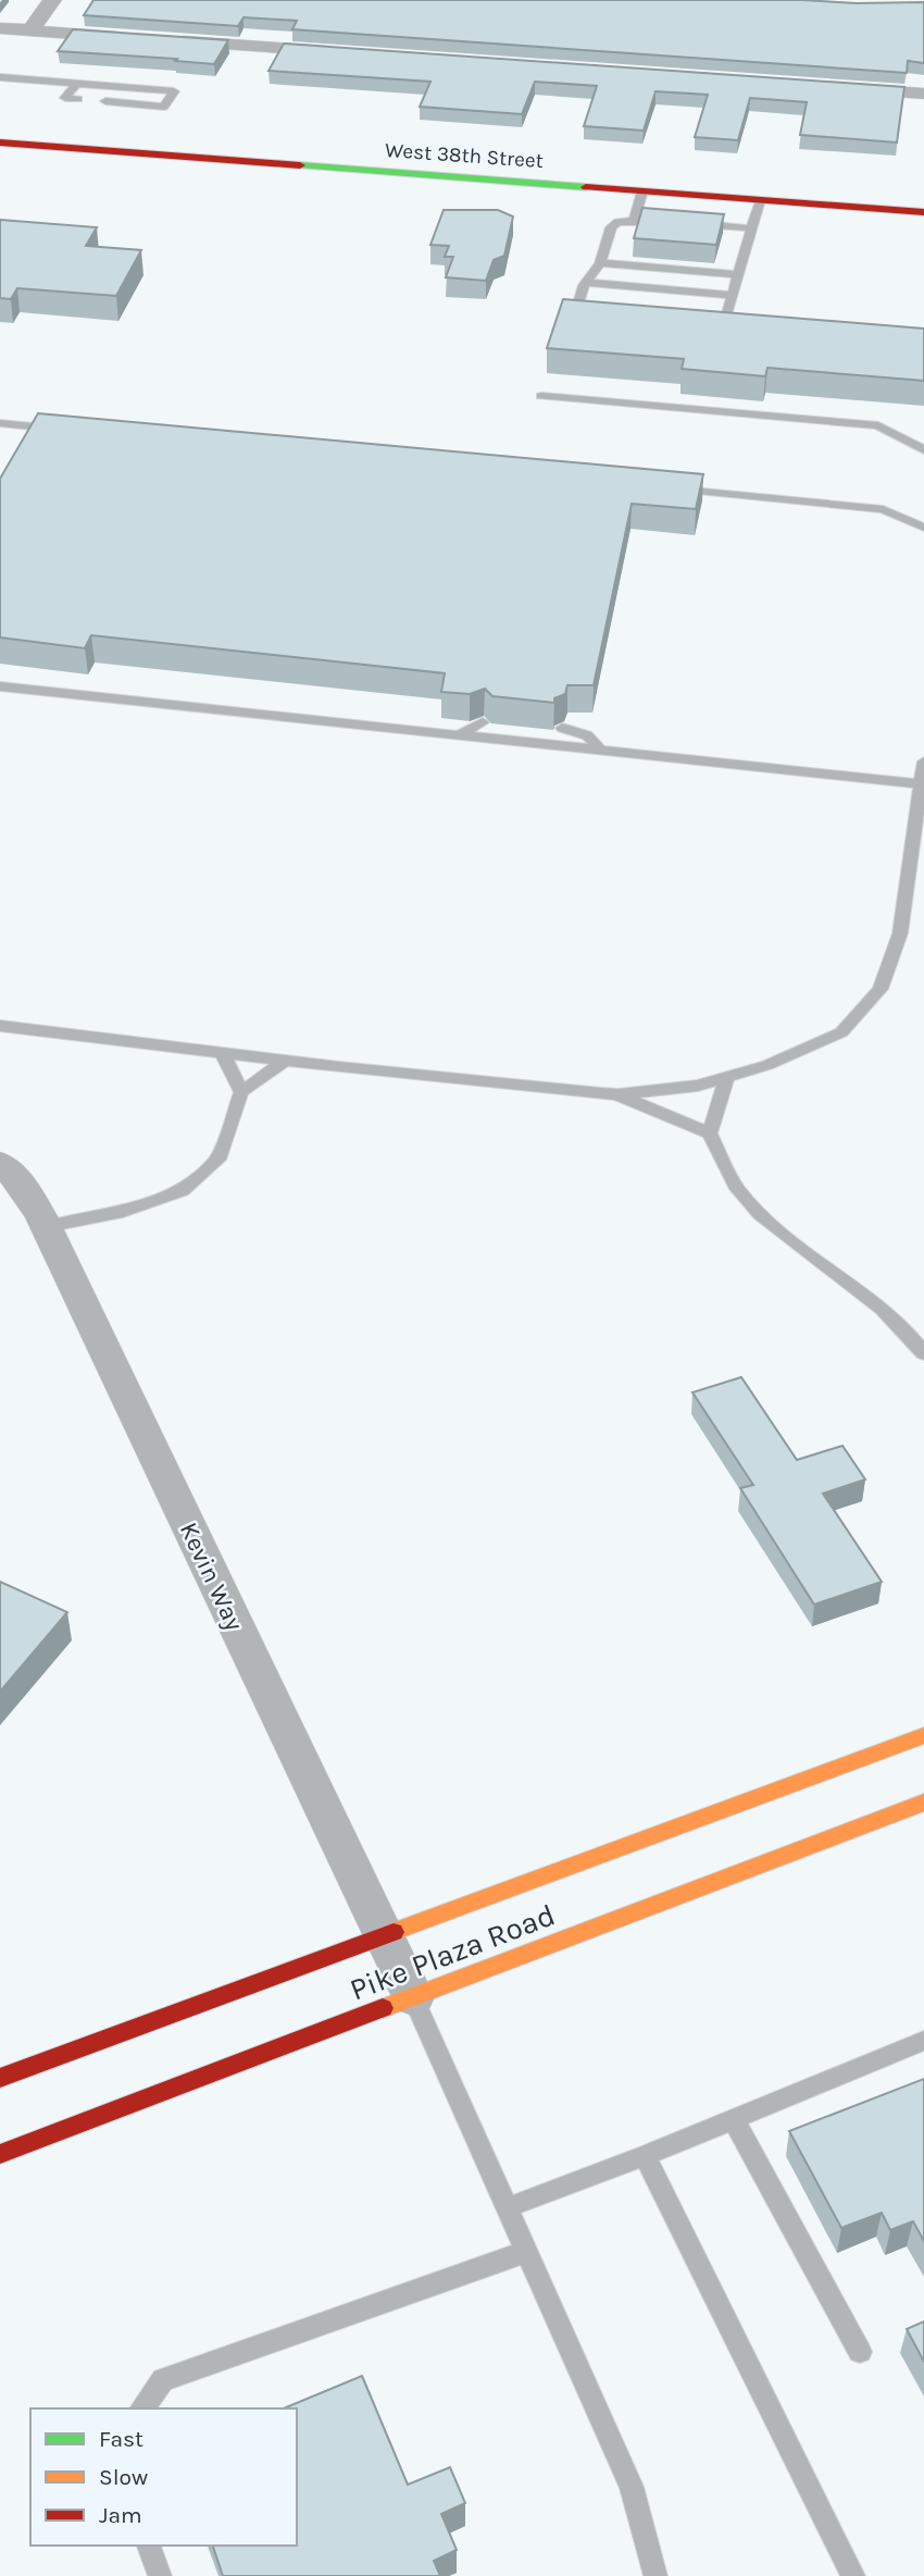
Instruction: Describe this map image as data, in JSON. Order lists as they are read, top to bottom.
{
  "streets": {
    "main road": ["West 38th Street", "Pike Plaza Road"],
    "street": ["Kevin Way"]
  },
  "crossings": [
    ["Kevin Way", "Pike Plaza Road"]
  ],
  "legend": ["Fast", "Slow", "Jam"]
}
